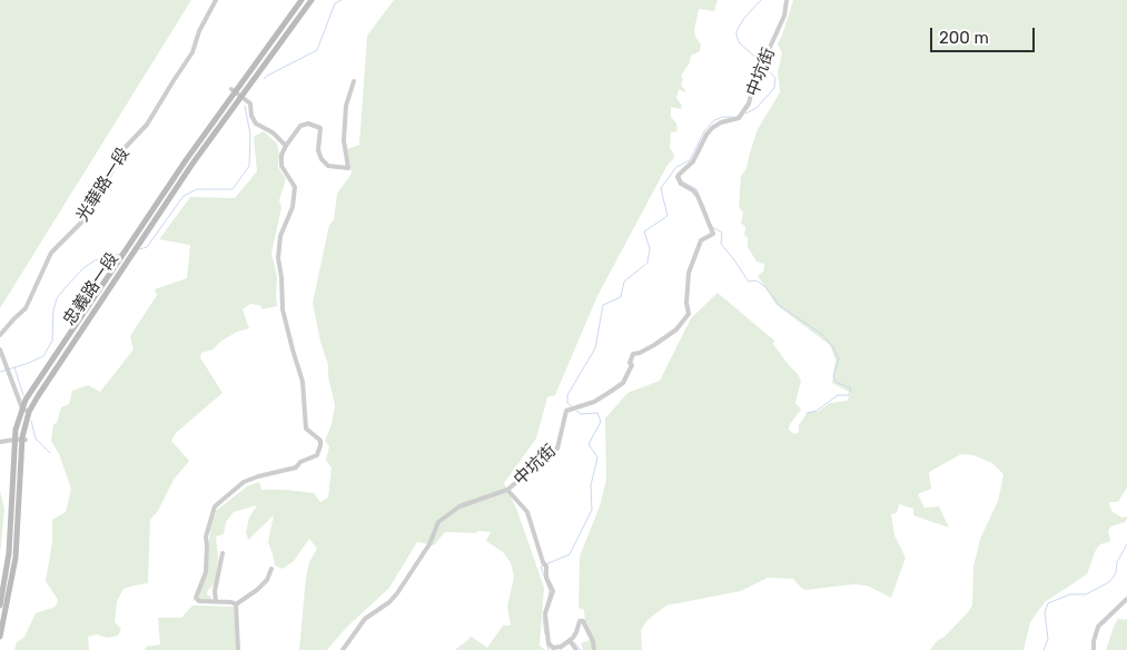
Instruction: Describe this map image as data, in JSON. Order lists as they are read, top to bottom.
{
  "streets": {
    "main road": ["忠義路一段"],
    "street": ["中坑街", "光華路一段"]
  },
  "scale_bar": "200 m"
}
